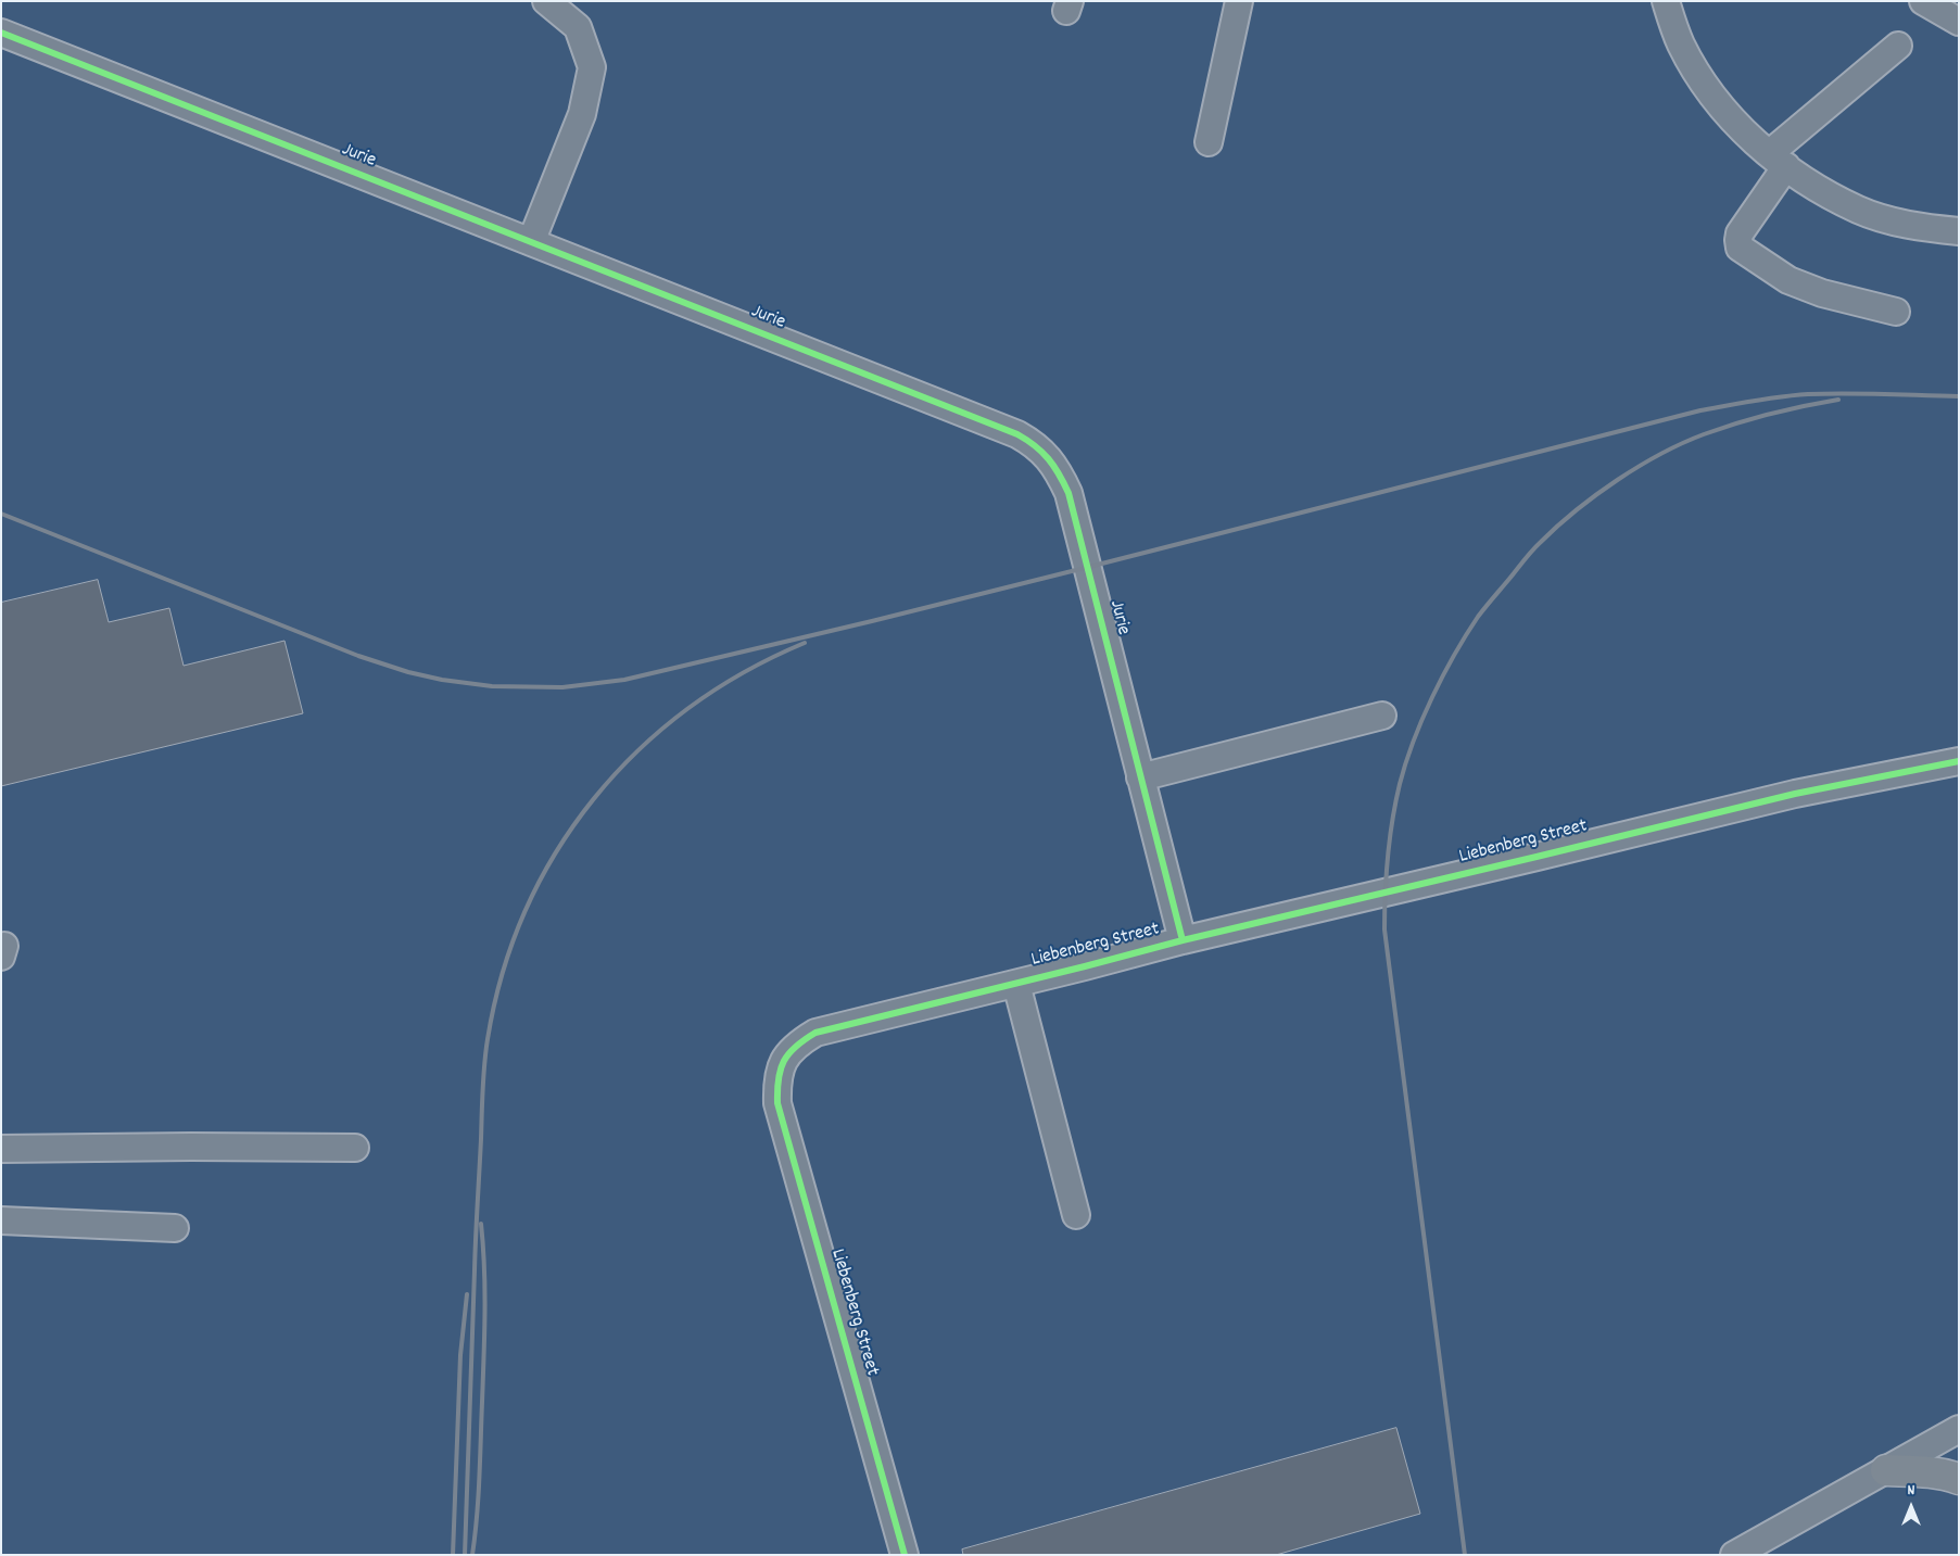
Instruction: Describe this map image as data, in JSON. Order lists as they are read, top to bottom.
{
  "streets": {
    "street": ["Jurie", "Liebenberg Street"]
  },
  "crossings": [
    ["Jurie", "Liebenberg Street"]
  ],
  "north": "top"
}
